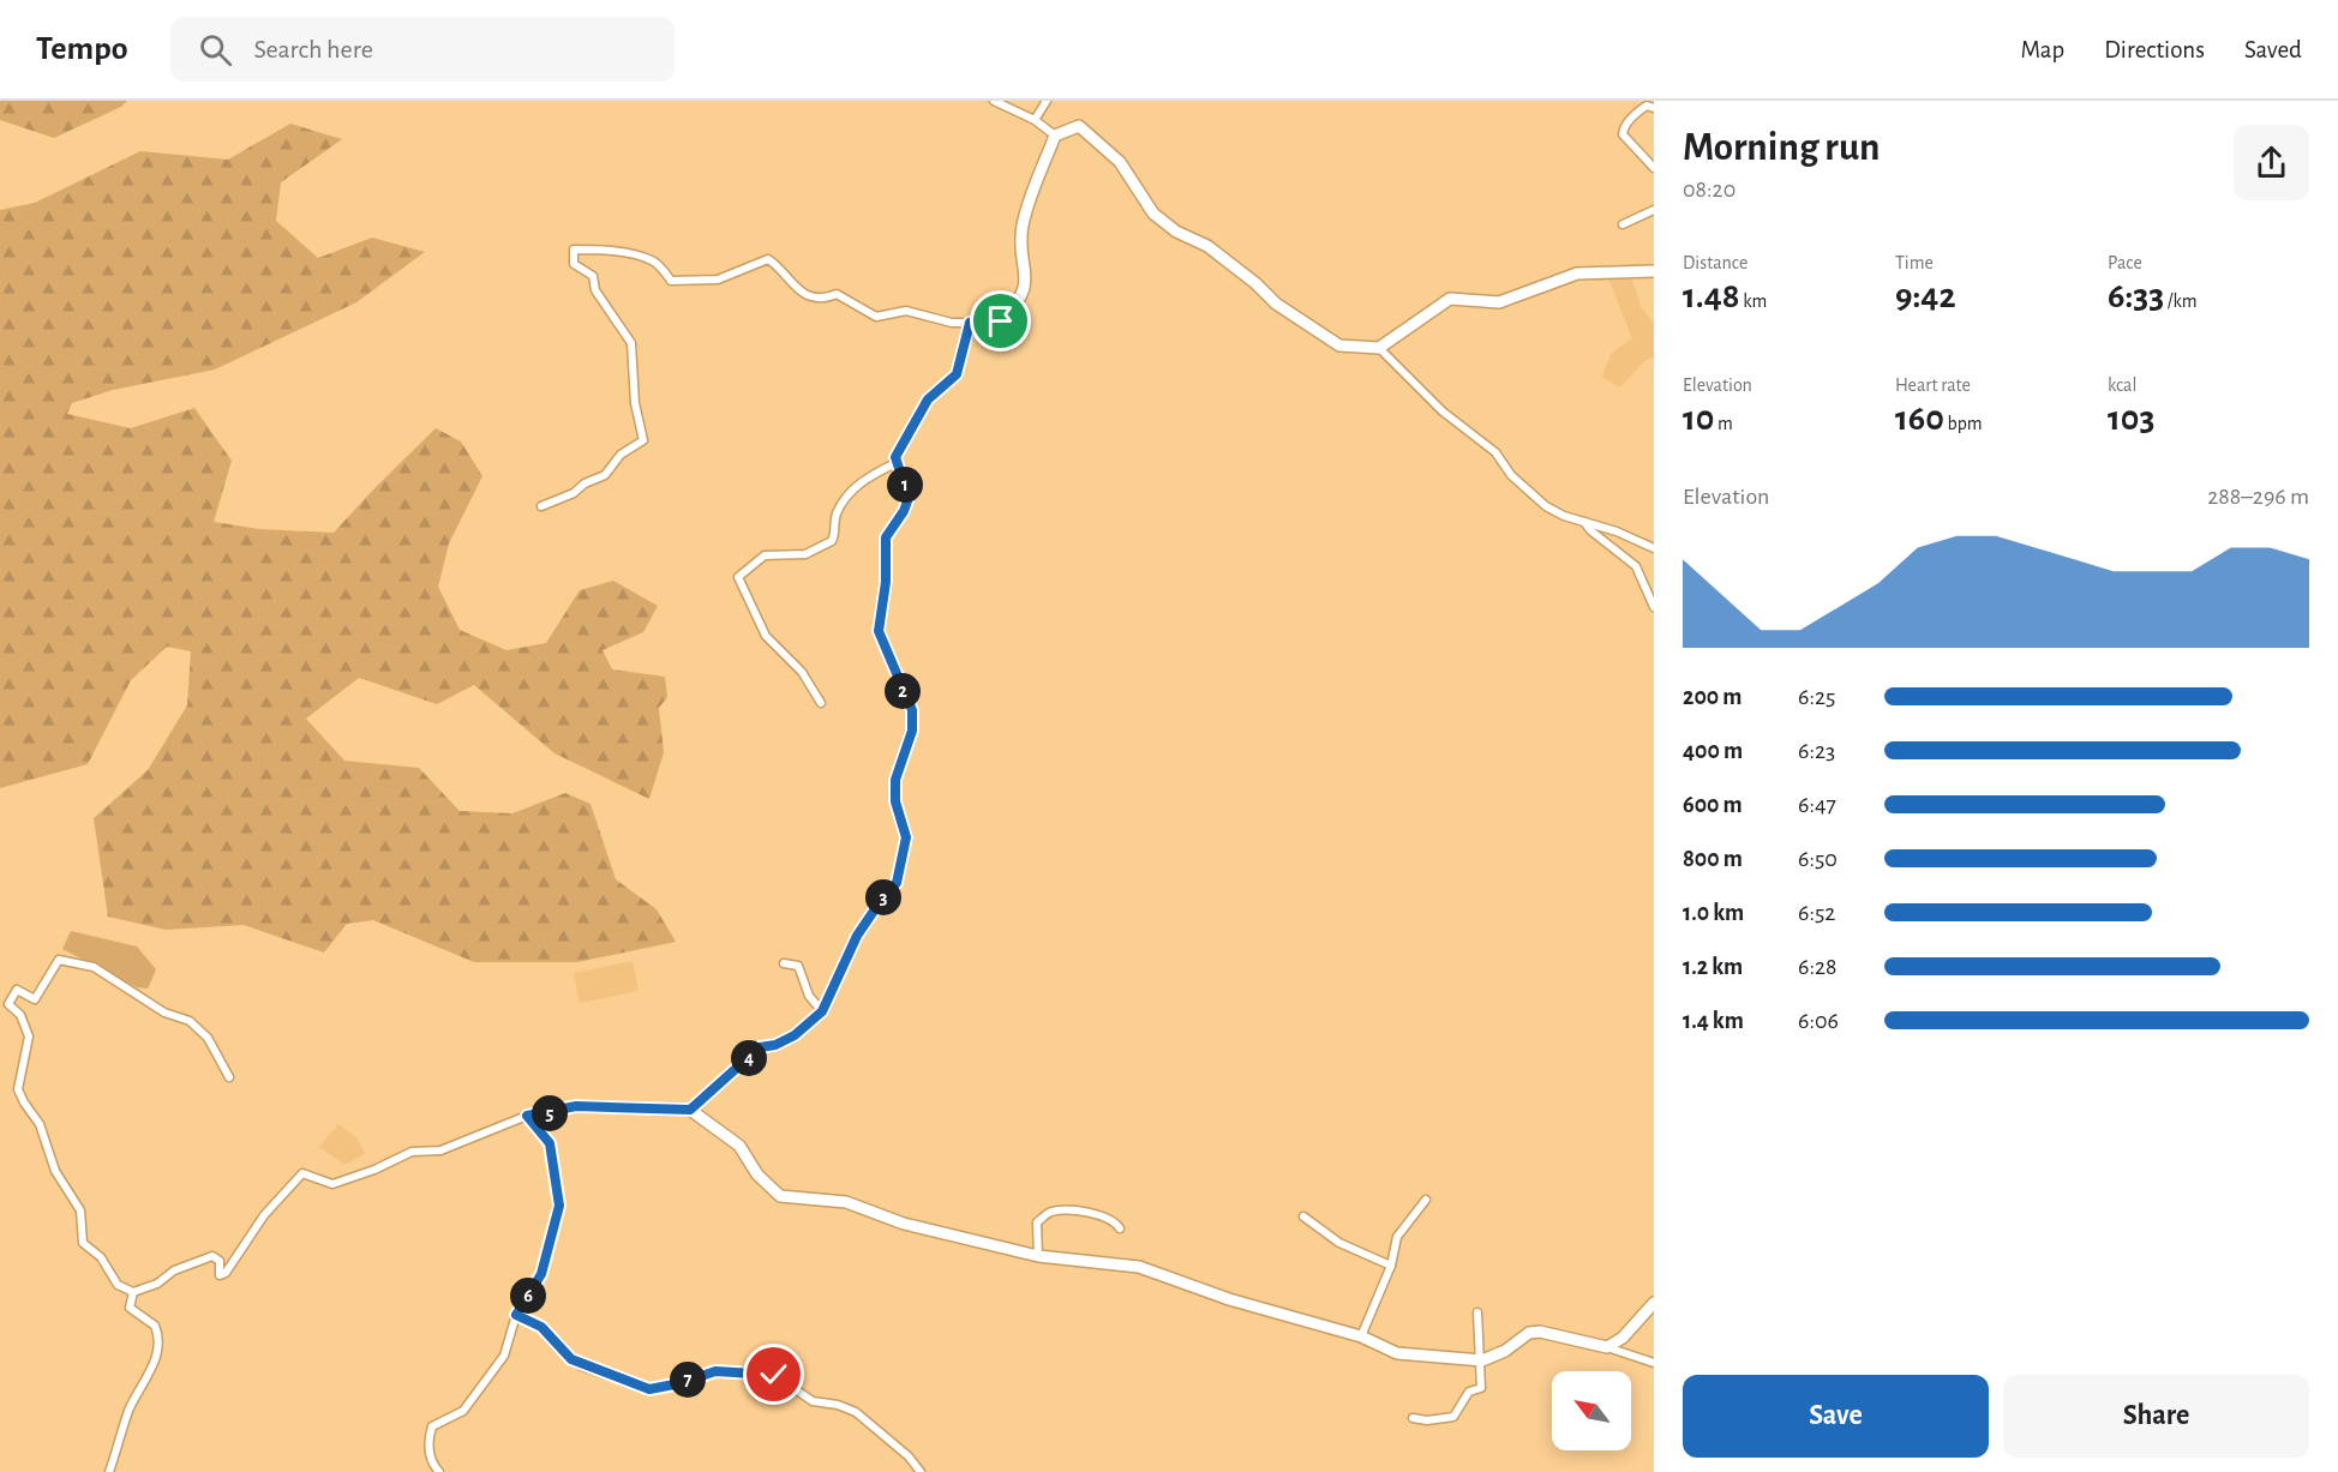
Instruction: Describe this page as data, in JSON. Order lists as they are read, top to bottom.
{
  "north": "top left",
  "page": {
    "header": "Tempo",
    "search": "Search here",
    "nav": ["Map", "Directions", "Saved"],
    "heading": ["Morning run", "08:20"],
    "stats": [
      ["Distance", "1.48 km"],
      ["Time", "9:42"],
      ["Pace", "6:33 /km"],
      ["Elevation", "10 m"],
      ["Heart rate", "160 bpm"],
      ["kcal", "103"]
    ],
    "pins": [
      "1",
      "2",
      "3",
      "4",
      "5",
      "6",
      "7"
    ],
    "chart": ["Elevation", "288–296 m"],
    "list": [
      {
        "name": "200 m",
        "note": "6:25"
      },
      {
        "name": "400 m",
        "note": "6:23"
      },
      {
        "name": "600 m",
        "note": "6:47"
      },
      {
        "name": "800 m",
        "note": "6:50"
      },
      {
        "name": "1.0 km",
        "note": "6:52"
      },
      {
        "name": "1.2 km",
        "note": "6:28"
      },
      {
        "name": "1.4 km",
        "note": "6:06"
      }
    ],
    "buttons": ["Save", "Share"]
  }
}
